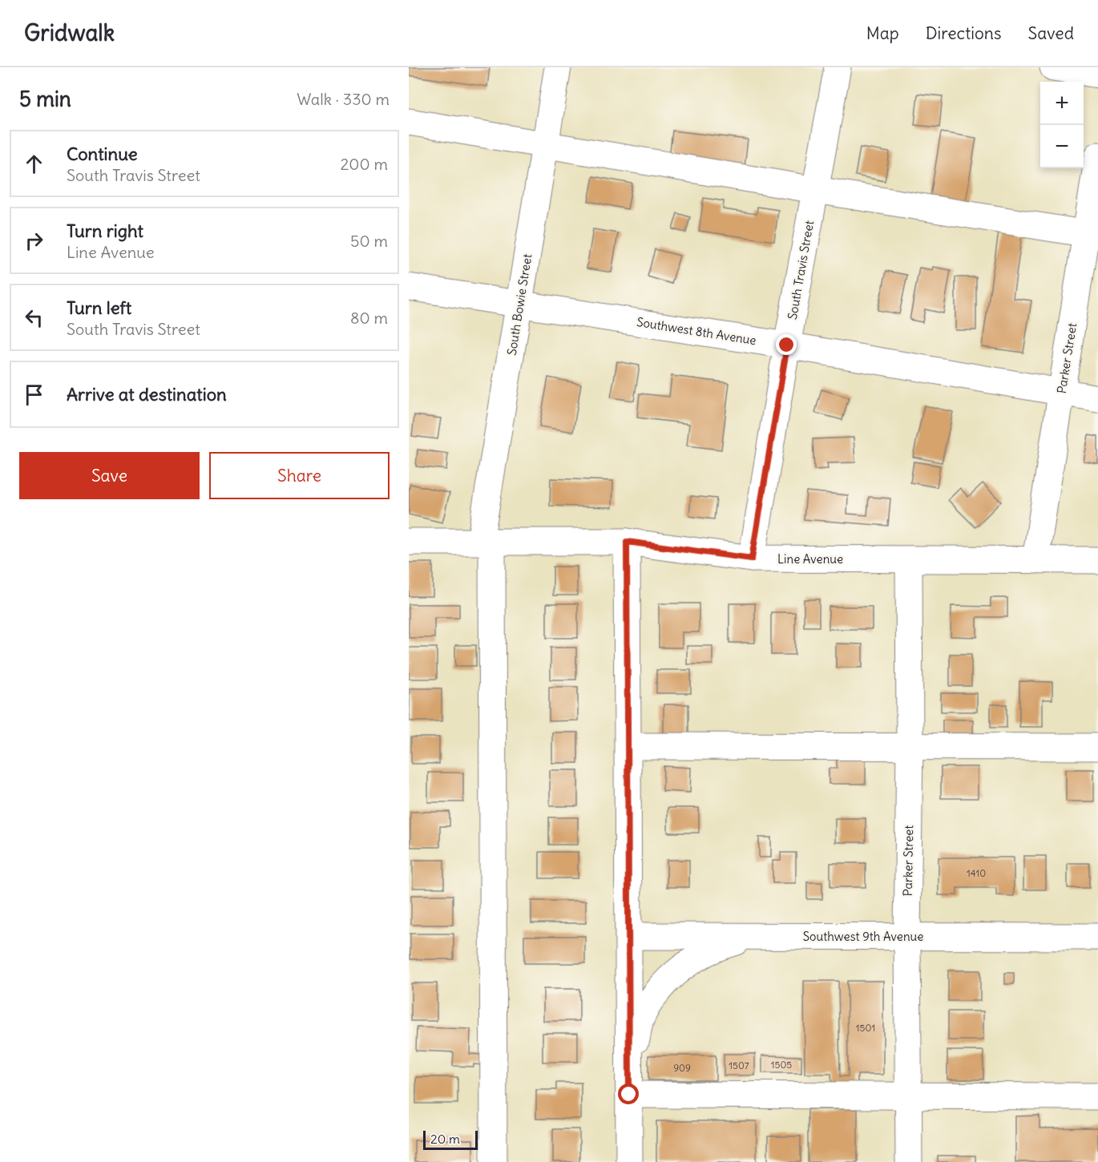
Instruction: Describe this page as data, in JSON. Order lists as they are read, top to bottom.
{
  "streets": {
    "street": [
      "South Travis Street",
      "South Bowie Street",
      "Southwest 8th Avenue",
      "Parker Street",
      "Line Avenue",
      "Southwest 9th Avenue"
    ]
  },
  "crossings": [
    ["South Travis Street", "Southwest 8th Avenue"],
    ["South Travis Street", "Line Avenue"],
    ["South Bowie Street", "Southwest 8th Avenue"],
    ["South Bowie Street", "Line Avenue"],
    ["Southwest 8th Avenue", "Parker Street"],
    ["Parker Street", "Line Avenue"],
    ["Parker Street", "Southwest 9th Avenue"]
  ],
  "house_numbers": [
    "1410",
    "1501",
    "1505",
    "1507",
    "909"
  ],
  "scale_bar": "20 m",
  "page": {
    "header": "Gridwalk",
    "nav": ["Map", "Directions", "Saved"],
    "heading": ["5 min", "Walk · 330 m"],
    "map_buttons": ["+", "−"],
    "list": [
      ["Continue", "South Travis Street", "200 m"],
      ["Turn right", "Line Avenue", "50 m"],
      ["Turn left", "South Travis Street", "80 m"],
      "Arrive at destination"
    ],
    "buttons": ["Save", "Share"],
    "scale": "20 m"
  }
}
